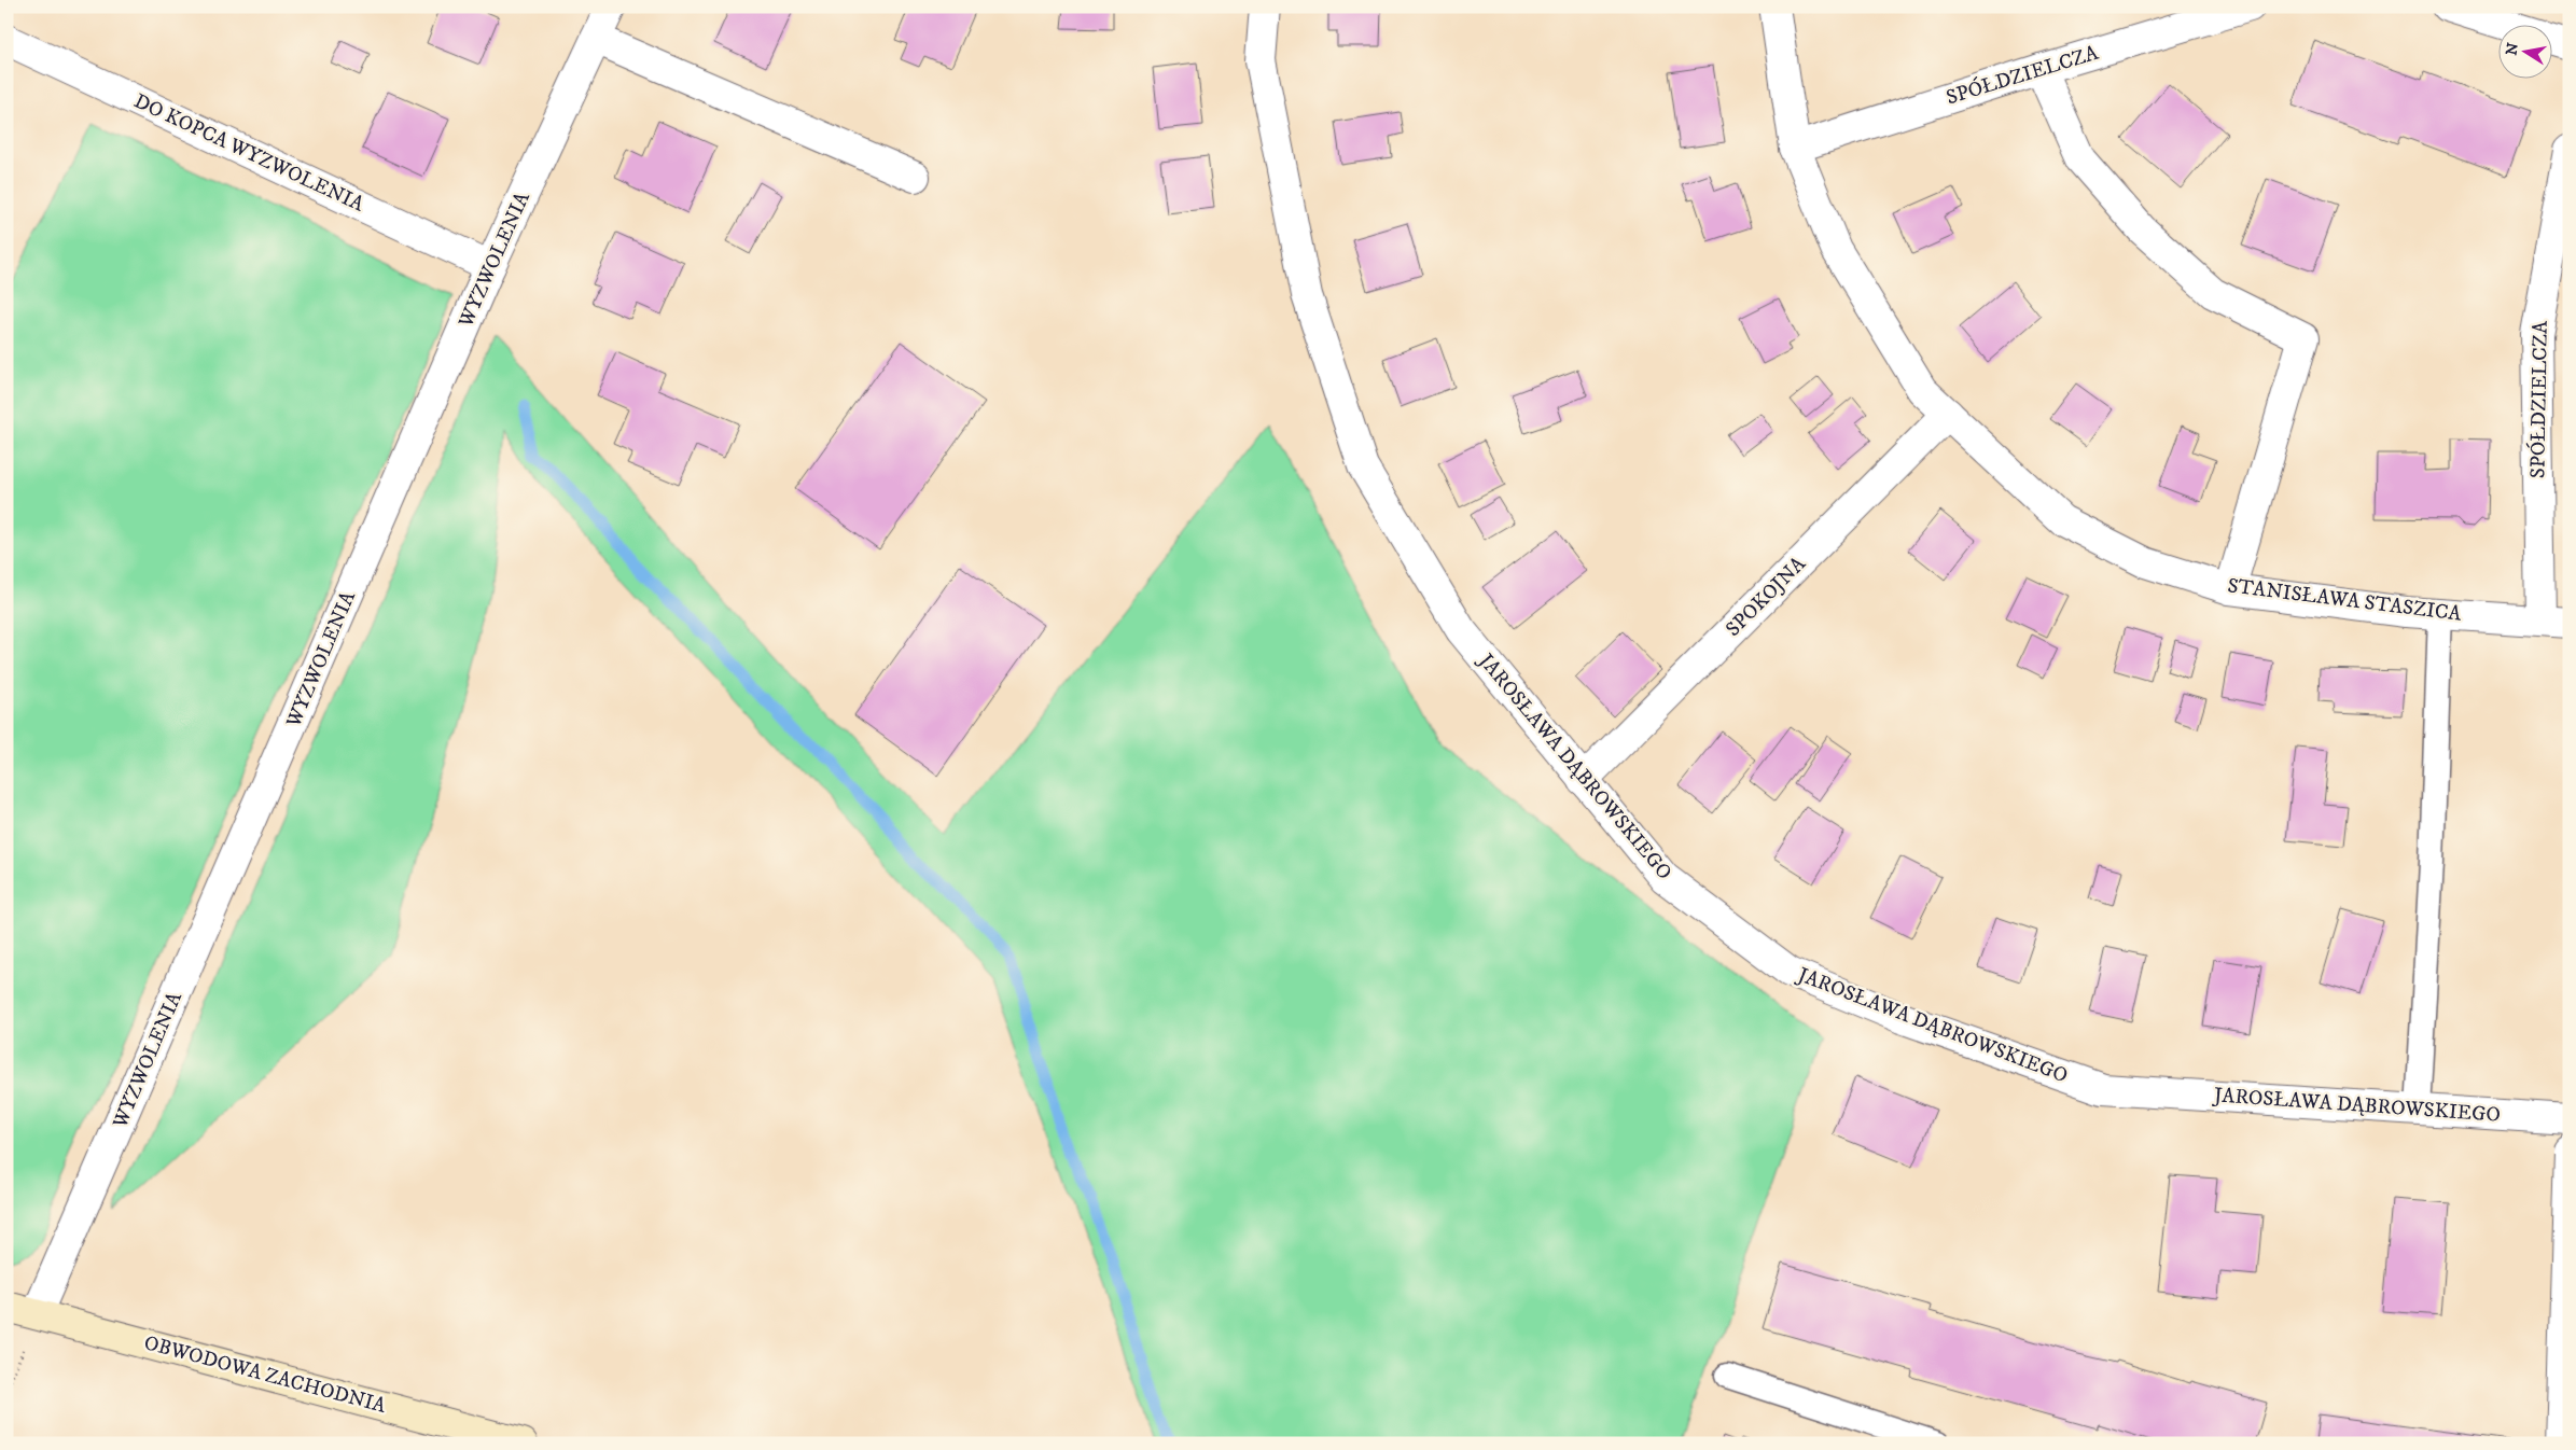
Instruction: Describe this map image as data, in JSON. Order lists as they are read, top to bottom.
{
  "streets": {
    "main road": ["OBWODOWA ZACHODNIA"],
    "street": [
      "SPÓŁDZIELCZA",
      "DO KOPCA WYZWOLENIA",
      "WYZWOLENIA",
      "SPOKOJNA",
      "STANISŁAWA STASZICA",
      "JAROSŁAWA DĄBROWSKIEGO"
    ]
  },
  "crossings": [
    ["SPÓŁDZIELCZA", "STANISŁAWA STASZICA"],
    ["DO KOPCA WYZWOLENIA", "WYZWOLENIA"],
    ["WYZWOLENIA", "OBWODOWA ZACHODNIA"],
    ["SPOKOJNA", "STANISŁAWA STASZICA"],
    ["SPOKOJNA", "JAROSŁAWA DĄBROWSKIEGO"]
  ],
  "north": "left"
}
